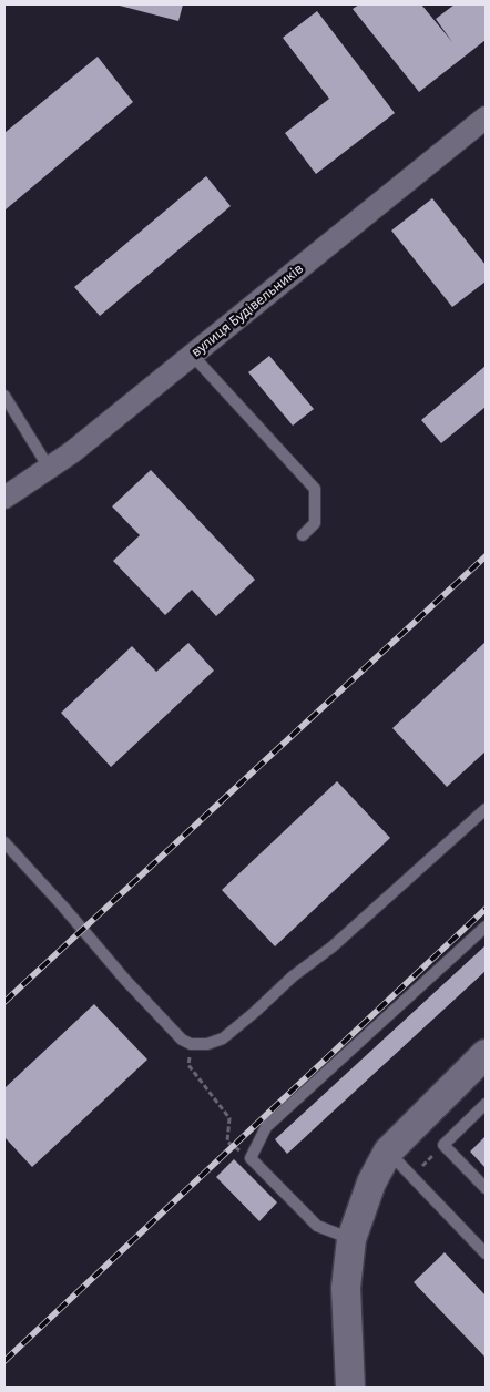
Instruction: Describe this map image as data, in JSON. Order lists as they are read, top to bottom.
{
  "streets": {
    "street": ["вулиця Будівельників"]
  }
}
